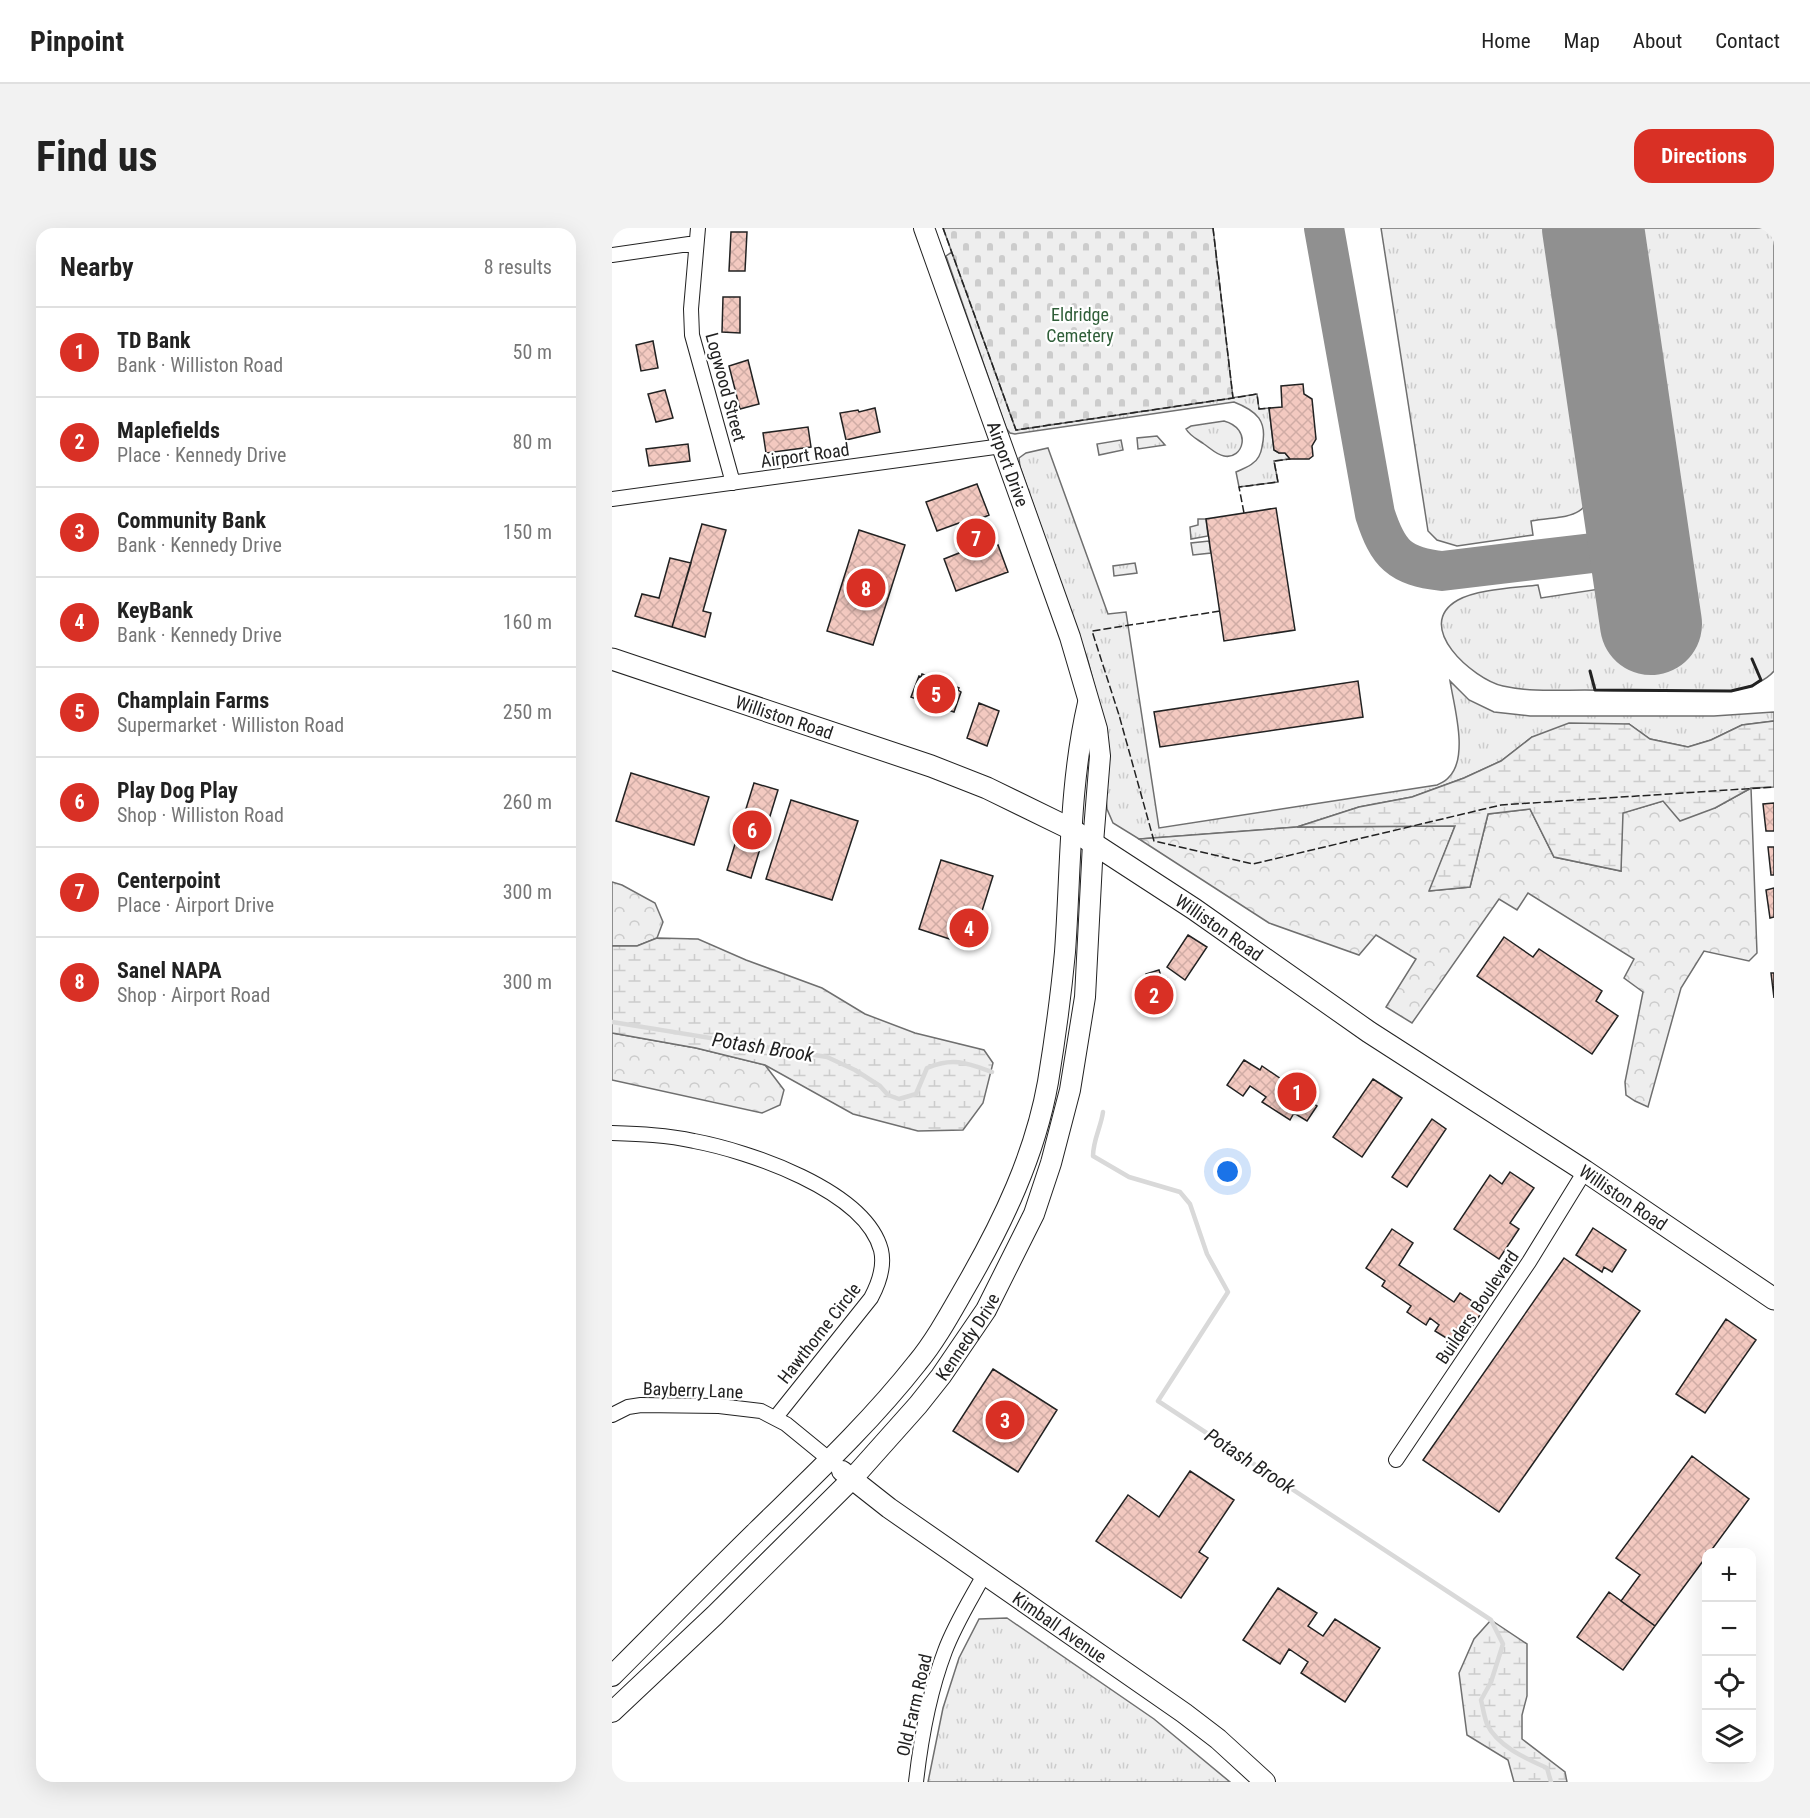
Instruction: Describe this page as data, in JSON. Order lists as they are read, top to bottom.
{
  "streets": {
    "main road": [
      "Airport Drive",
      "Williston Road",
      "Kennedy Drive",
      "Kimball Avenue"
    ],
    "street": [
      "Logwood Street",
      "Airport Road",
      "Builders Boulevard",
      "Hawthorne Circle",
      "Bayberry Lane",
      "Old Farm Road"
    ]
  },
  "crossings": [
    ["Logwood Street", "Airport Road"],
    ["Airport Road", "Airport Drive"],
    ["Airport Drive", "Williston Road"],
    ["Airport Drive", "Kennedy Drive"],
    ["Williston Road", "Builders Boulevard"],
    ["Williston Road", "Kennedy Drive"],
    ["Hawthorne Circle", "Bayberry Lane"],
    ["Kennedy Drive", "Bayberry Lane"],
    ["Kennedy Drive", "Kimball Avenue"],
    ["Bayberry Lane", "Kimball Avenue"],
    ["Kimball Avenue", "Old Farm Road"]
  ],
  "water": ["Potash Brook"],
  "parks": ["Eldridge Cemetery"],
  "page": {
    "header": "Pinpoint",
    "nav": [
      "Home",
      "Map",
      "About",
      "Contact"
    ],
    "buttons": "Directions",
    "title": "Find us",
    "heading": ["Nearby", "8 results"],
    "list": [
      {
        "mark": "1",
        "name": "TD Bank",
        "note": "Bank · Williston Road",
        "value": "50 m"
      },
      {
        "mark": "2",
        "name": "Maplefields",
        "note": "Place · Kennedy Drive",
        "value": "80 m"
      },
      {
        "mark": "3",
        "name": "Community Bank",
        "note": "Bank · Kennedy Drive",
        "value": "150 m"
      },
      {
        "mark": "4",
        "name": "KeyBank",
        "note": "Bank · Kennedy Drive",
        "value": "160 m"
      },
      {
        "mark": "5",
        "name": "Champlain Farms",
        "note": "Supermarket · Williston Road",
        "value": "250 m"
      },
      {
        "mark": "6",
        "name": "Play Dog Play",
        "note": "Shop · Williston Road",
        "value": "260 m"
      },
      {
        "mark": "7",
        "name": "Centerpoint",
        "note": "Place · Airport Drive",
        "value": "300 m"
      },
      {
        "mark": "8",
        "name": "Sanel NAPA",
        "note": "Shop · Airport Road",
        "value": "300 m"
      }
    ],
    "pins": [
      "7",
      "8",
      "5",
      "6",
      "4",
      "2",
      "1",
      "3"
    ],
    "map_buttons": ["+", "−"]
  }
}
